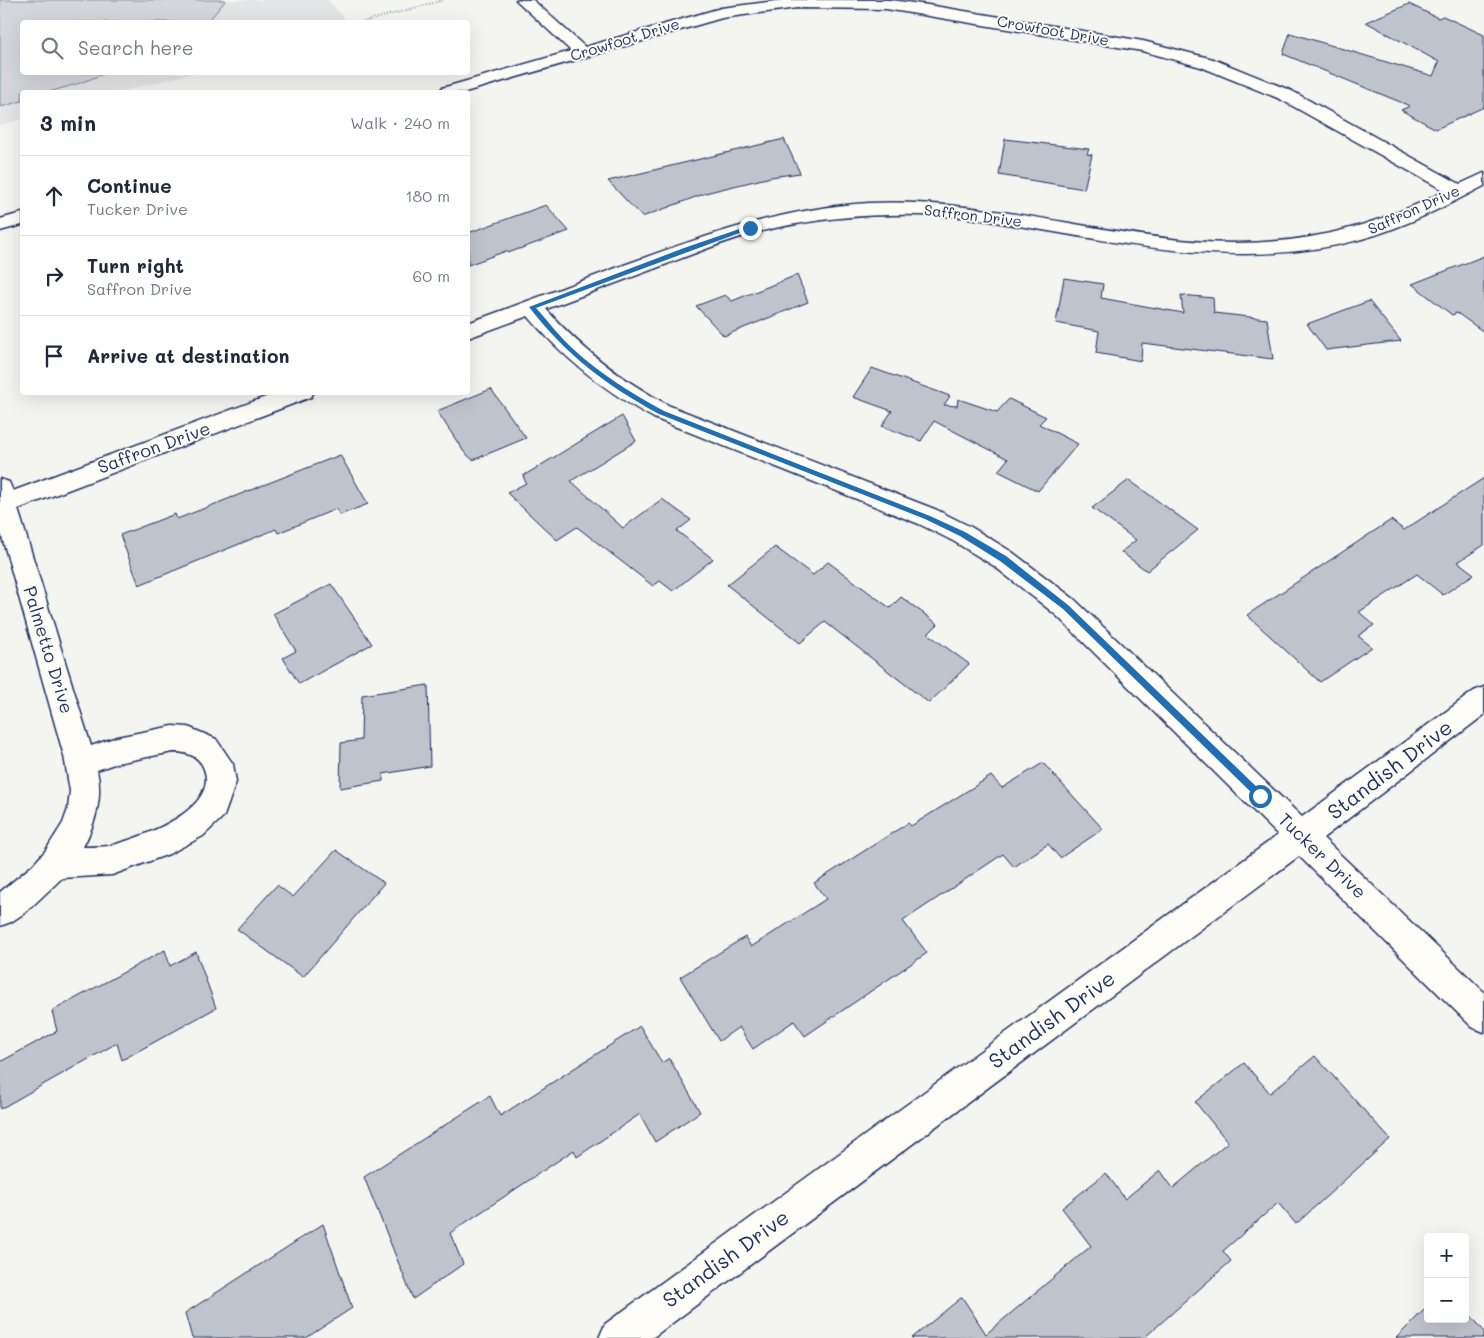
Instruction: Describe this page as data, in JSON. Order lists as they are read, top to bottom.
{
  "streets": {
    "street": [
      "Crowfoot Drive",
      "Saffron Drive",
      "Palmetto Drive",
      "Standish Drive",
      "Tucker Drive"
    ]
  },
  "crossings": [
    ["Crowfoot Drive", "Saffron Drive"],
    ["Saffron Drive", "Palmetto Drive"],
    ["Saffron Drive", "Tucker Drive"],
    ["Standish Drive", "Tucker Drive"]
  ],
  "page": {
    "search": "Search here",
    "heading": ["3 min", "Walk · 240 m"],
    "list": [
      ["Continue", "Tucker Drive", "180 m"],
      ["Turn right", "Saffron Drive", "60 m"],
      "Arrive at destination"
    ],
    "map_buttons": ["+", "−"]
  }
}
